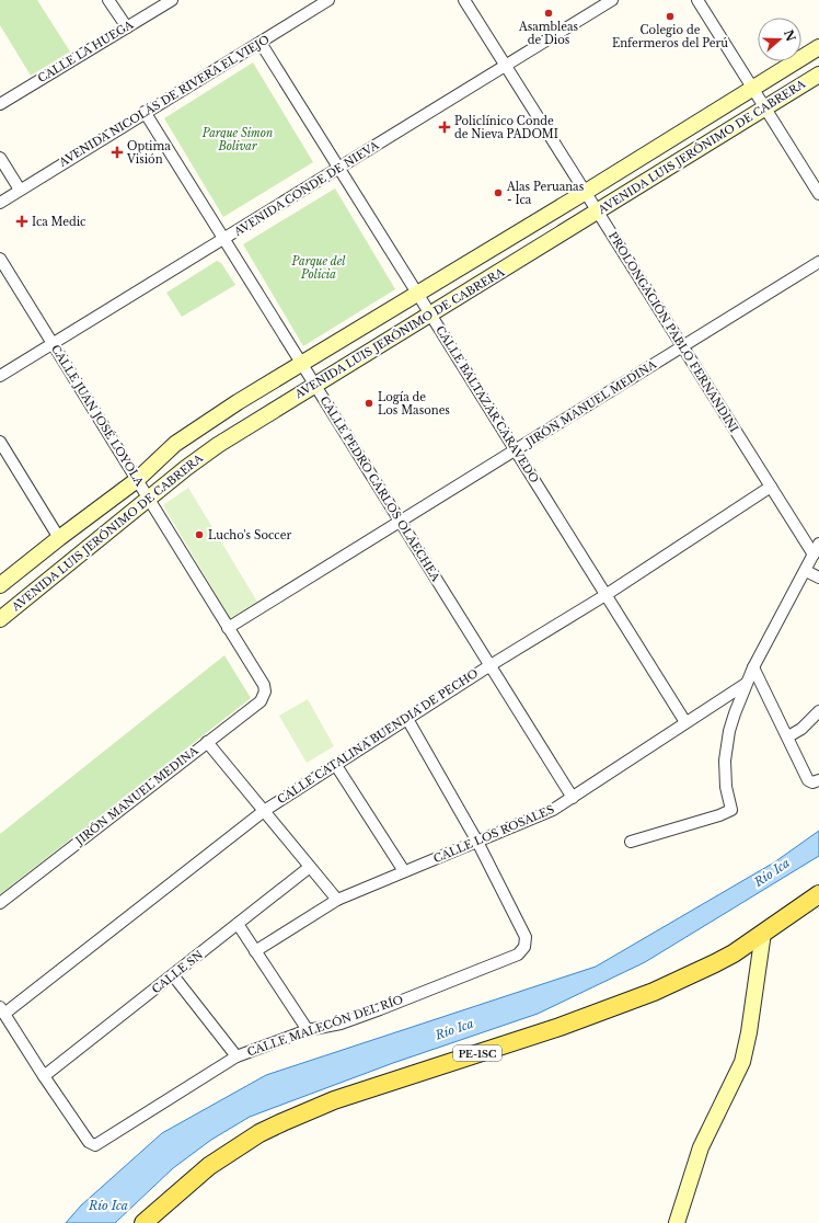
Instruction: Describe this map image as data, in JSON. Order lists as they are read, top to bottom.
{
  "streets": {
    "main road": ["PE-1SC"],
    "street": [
      "CALLE LA HUEGA",
      "AVENIDA NICOLÁS DE RIVERA EL VIEJO",
      "AVENIDA LUIS JERÓNIMO DE CABRERA",
      "AVENIDA CONDE DE NIEVA",
      "PROLONGACIÓN PABLO FERNANDINI",
      "JIRÓN MANUEL MEDINA",
      "CALLE BALTAZAR CARAVEDO",
      "CALLE JUAN JOSÉ LOYOLA",
      "CALLE PEDRO CARLOS OLAECHEA",
      "CALLE CATALINA BUENDIA DE PECHO",
      "CALLE LOS ROSALES",
      "CALLE SN",
      "CALLE MALECÓN DEL RÍO"
    ]
  },
  "crossings": [
    ["AVENIDA NICOLÁS DE RIVERA EL VIEJO", "CALLE BALTAZAR CARAVEDO"],
    ["AVENIDA NICOLÁS DE RIVERA EL VIEJO", "CALLE PEDRO CARLOS OLAECHEA"],
    ["AVENIDA LUIS JERÓNIMO DE CABRERA", "PROLONGACIÓN PABLO FERNANDINI"],
    ["AVENIDA LUIS JERÓNIMO DE CABRERA", "CALLE BALTAZAR CARAVEDO"],
    ["AVENIDA LUIS JERÓNIMO DE CABRERA", "CALLE JUAN JOSÉ LOYOLA"],
    ["AVENIDA LUIS JERÓNIMO DE CABRERA", "CALLE PEDRO CARLOS OLAECHEA"],
    ["AVENIDA CONDE DE NIEVA", "PROLONGACIÓN PABLO FERNANDINI"],
    ["AVENIDA CONDE DE NIEVA", "CALLE BALTAZAR CARAVEDO"],
    ["AVENIDA CONDE DE NIEVA", "CALLE JUAN JOSÉ LOYOLA"],
    ["AVENIDA CONDE DE NIEVA", "CALLE PEDRO CARLOS OLAECHEA"],
    ["PROLONGACIÓN PABLO FERNANDINI", "JIRÓN MANUEL MEDINA"],
    ["PROLONGACIÓN PABLO FERNANDINI", "CALLE CATALINA BUENDIA DE PECHO"],
    ["JIRÓN MANUEL MEDINA", "CALLE BALTAZAR CARAVEDO"],
    ["JIRÓN MANUEL MEDINA", "CALLE JUAN JOSÉ LOYOLA"],
    ["JIRÓN MANUEL MEDINA", "CALLE PEDRO CARLOS OLAECHEA"],
    ["CALLE BALTAZAR CARAVEDO", "CALLE CATALINA BUENDIA DE PECHO"],
    ["CALLE BALTAZAR CARAVEDO", "CALLE LOS ROSALES"],
    ["CALLE PEDRO CARLOS OLAECHEA", "CALLE CATALINA BUENDIA DE PECHO"],
    ["CALLE PEDRO CARLOS OLAECHEA", "CALLE LOS ROSALES"],
    ["CALLE LOS ROSALES", "CALLE MALECÓN DEL RÍO"],
    ["CALLE SN", "CALLE MALECÓN DEL RÍO"]
  ],
  "water": ["Río Ica"],
  "parks": ["Parque Simon Bolivar", "Parque del Policia"],
  "places": {
    "other": [
      "Asambleas de Dios",
      "Colegio de Enfermeros del Perú",
      "Alas Peruanas - Ica",
      "Logía de Los Masones",
      "Lucho's Soccer"
    ],
    "health": ["Policlínico Conde de Nieva PADOMI", "Optima Visión", "Ica Medic"]
  },
  "north": "right"
}
